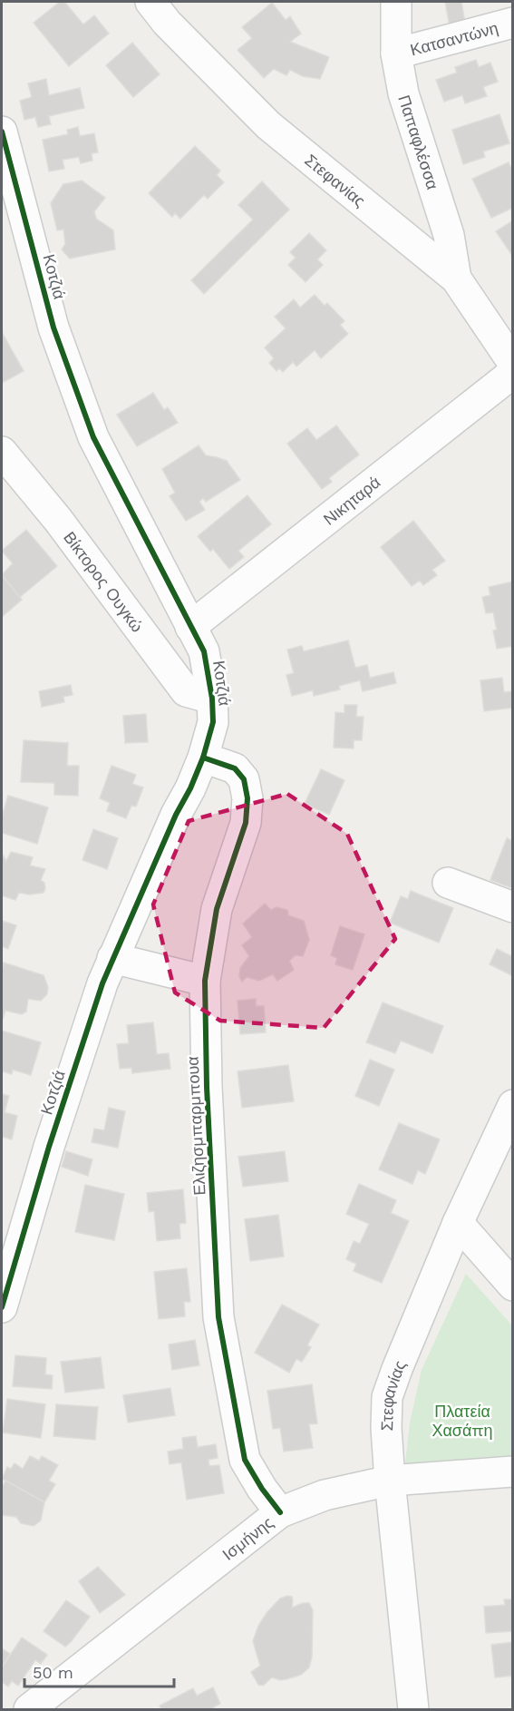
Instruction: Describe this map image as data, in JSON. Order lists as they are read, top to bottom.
{
  "streets": {
    "street": [
      "Κατσαντώνη",
      "Παπαφλέσσα",
      "Στεφανίας",
      "Κοτζιά",
      "Νικηταρά",
      "Βίκτορος Ουγκώ",
      "Ελιζησμπαρμπουα",
      "Ισμήνης"
    ]
  },
  "crossings": [
    ["Κατσαντώνη", "Παπαφλέσσα"],
    ["Παπαφλέσσα", "Στεφανίας"],
    ["Στεφανίας", "Ισμήνης"],
    ["Κοτζιά", "Νικηταρά"],
    ["Κοτζιά", "Βίκτορος Ουγκώ"],
    ["Κοτζιά", "Ελιζησμπαρμπουα"],
    ["Ελιζησμπαρμπουα", "Ισμήνης"]
  ],
  "parks": ["Πλατεία Χασάπη"],
  "scale_bar": "50 m"
}
